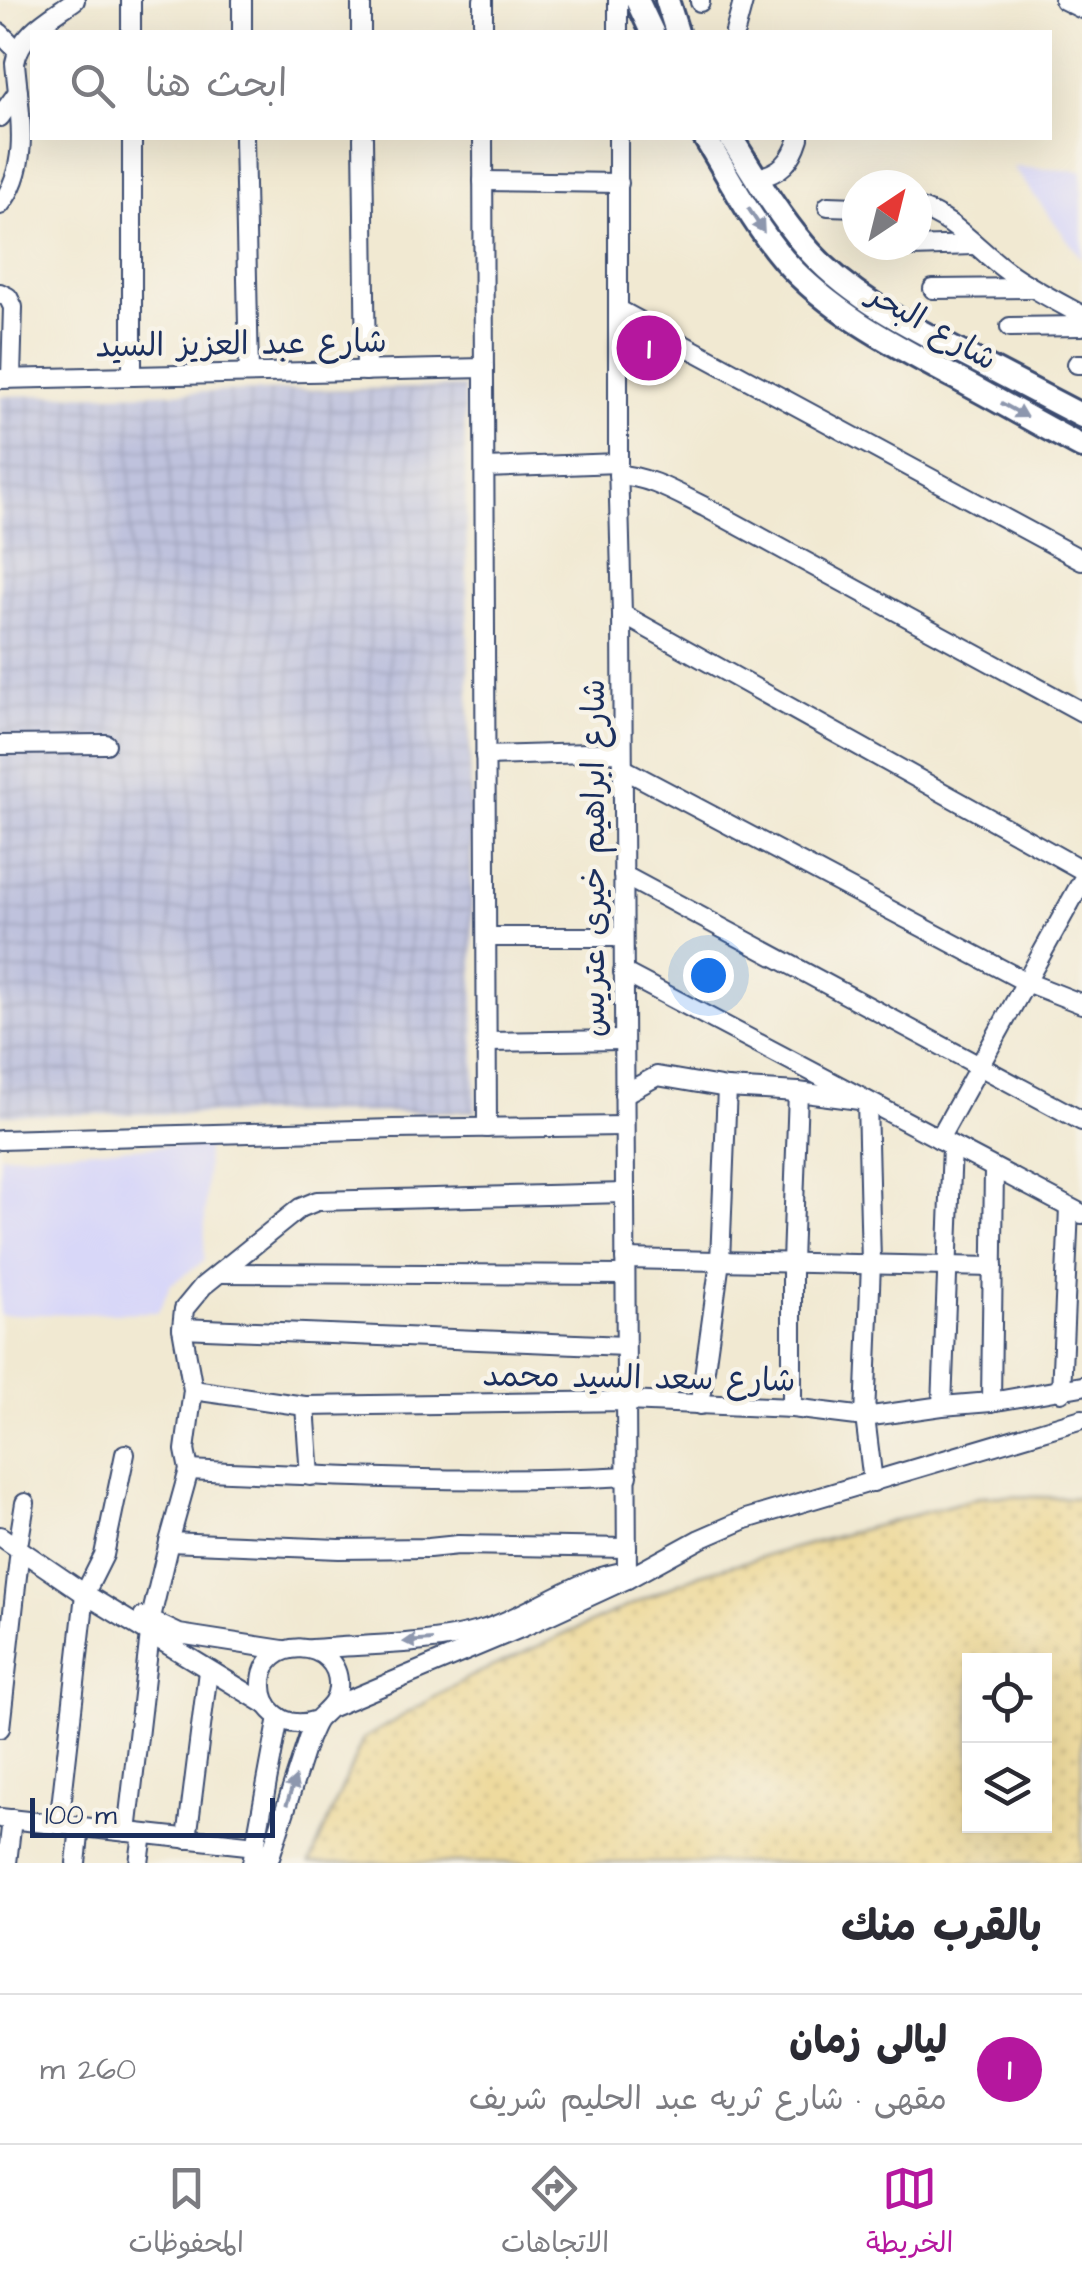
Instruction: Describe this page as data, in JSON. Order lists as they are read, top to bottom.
{
  "streets": {
    "main road": ["شارع البحر"],
    "street": ["شارع عبد العزيز السيد", "شارع ابراهيم خيرى عتريس", "شارع سعد السيد محمد"]
  },
  "crossings": [
    ["شارع ابراهيم خيرى عتريس", "شارع سعد السيد محمد"]
  ],
  "scale_bar": "100 m",
  "north": "top right",
  "page": {
    "search": "ابحث هنا",
    "pins": "1",
    "scale": "100 m",
    "heading": "بالقرب منك",
    "list": [
      {
        "mark": "1",
        "name": "ليالى زمان",
        "note": "مقهى · شارع ثريه عبد الحليم شريف",
        "value": "260 m"
      }
    ],
    "nav": ["الخريطة", "الاتجاهات", "المحفوظات"]
  }
}
